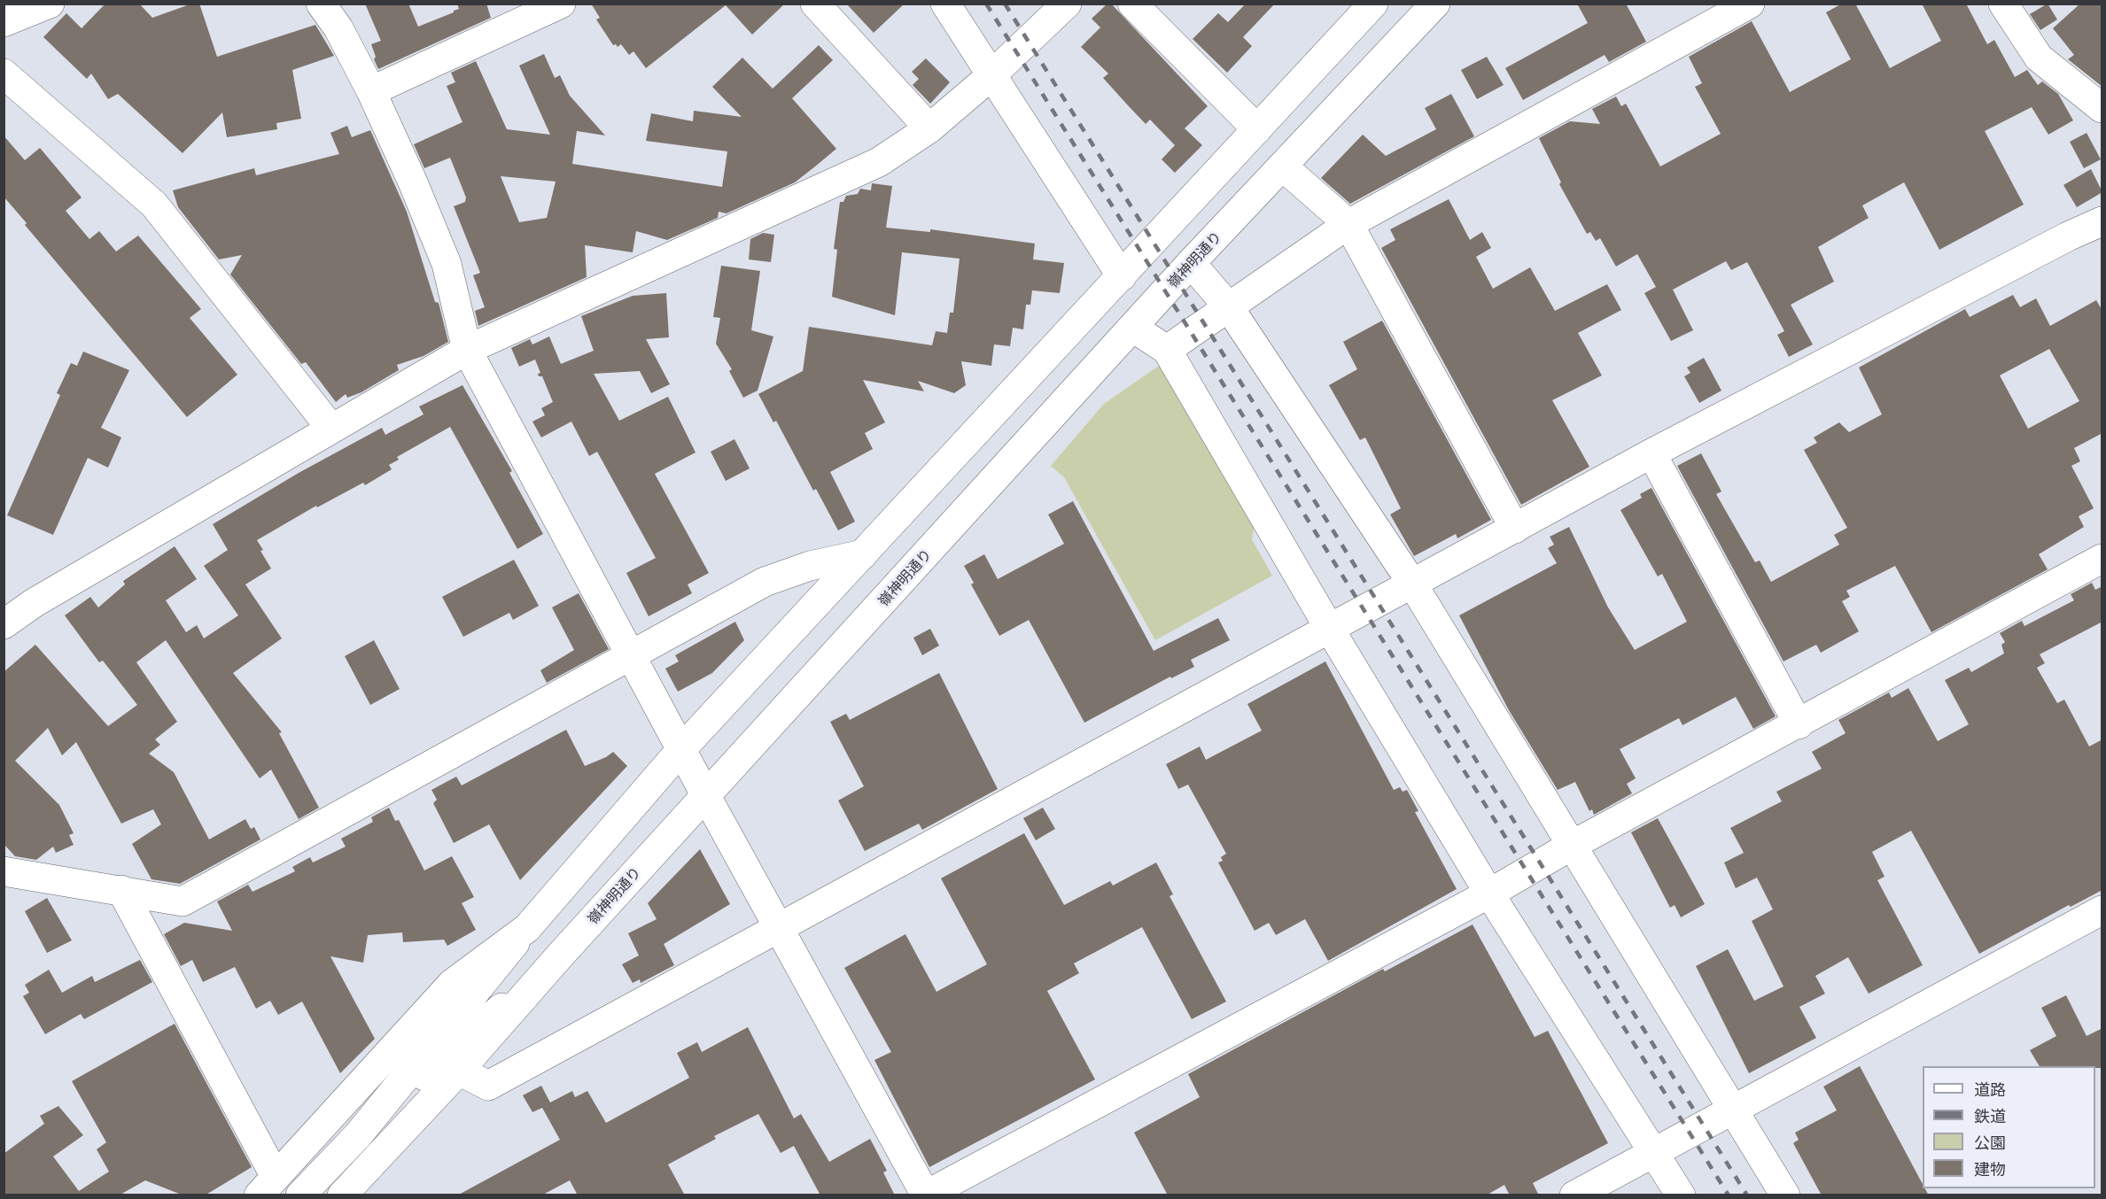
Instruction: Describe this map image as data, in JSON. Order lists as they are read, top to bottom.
{
  "streets": {
    "street": ["嶺神明通り"]
  },
  "legend": [
    "道路",
    "鉄道",
    "公園",
    "建物"
  ]
}
